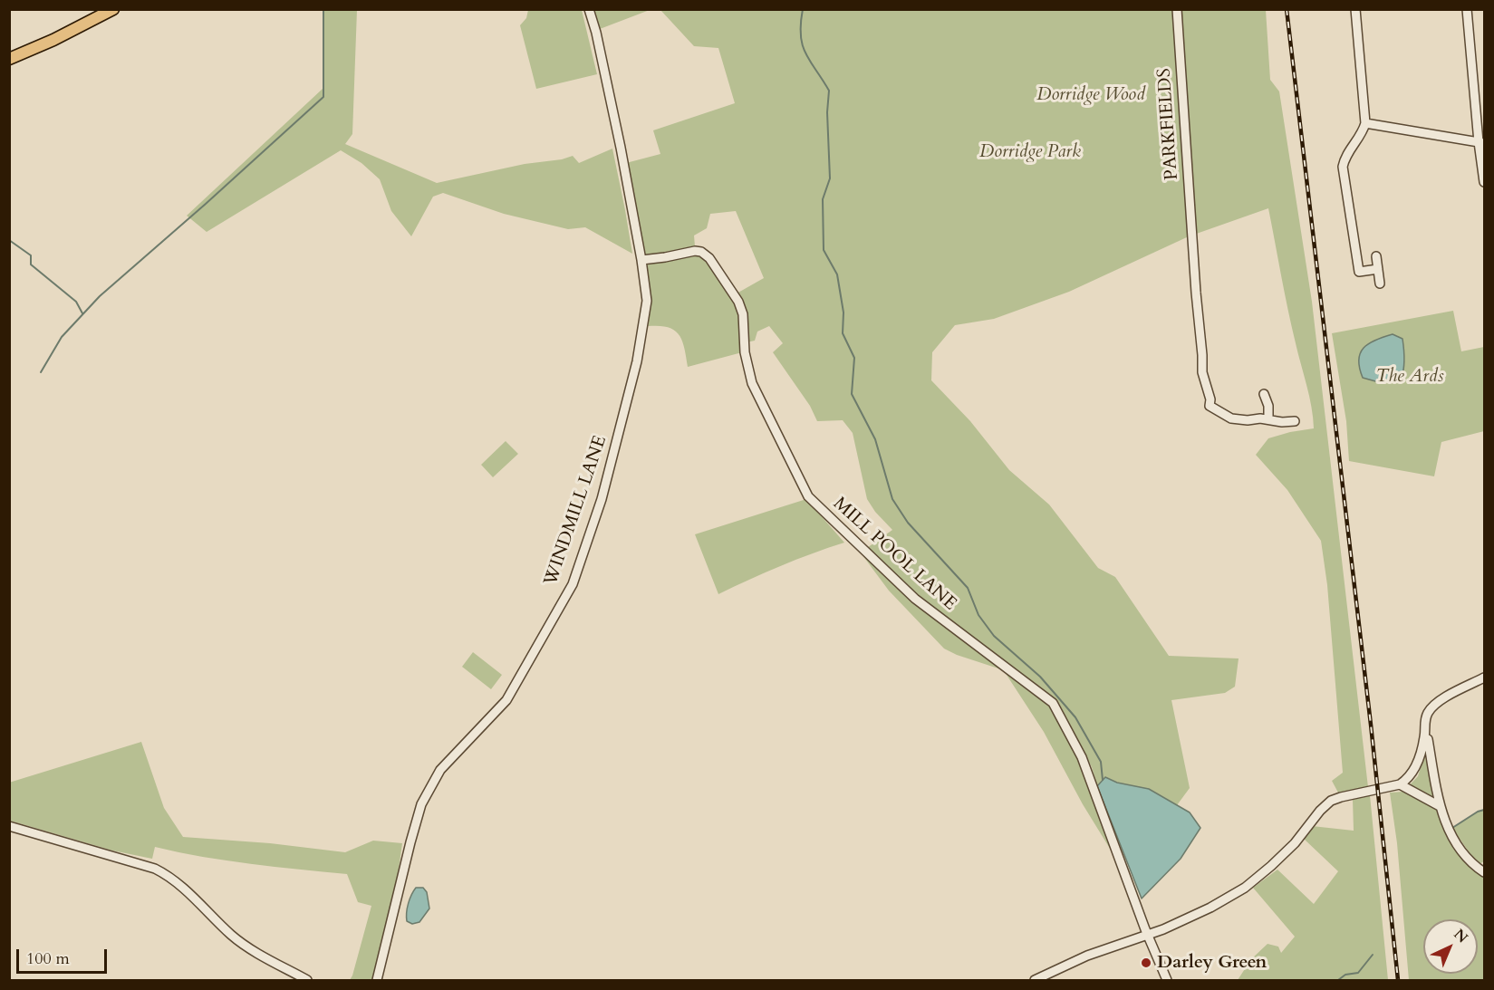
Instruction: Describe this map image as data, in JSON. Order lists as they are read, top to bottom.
{
  "streets": {
    "street": ["PARKFIELDS", "WINDMILL LANE", "MILL POOL LANE"]
  },
  "crossings": [
    ["WINDMILL LANE", "MILL POOL LANE"]
  ],
  "parks": ["Dorridge Wood", "Dorridge Park", "The Ards"],
  "places": ["Darley Green"],
  "scale_bar": "100 m",
  "north": "top right"
}
